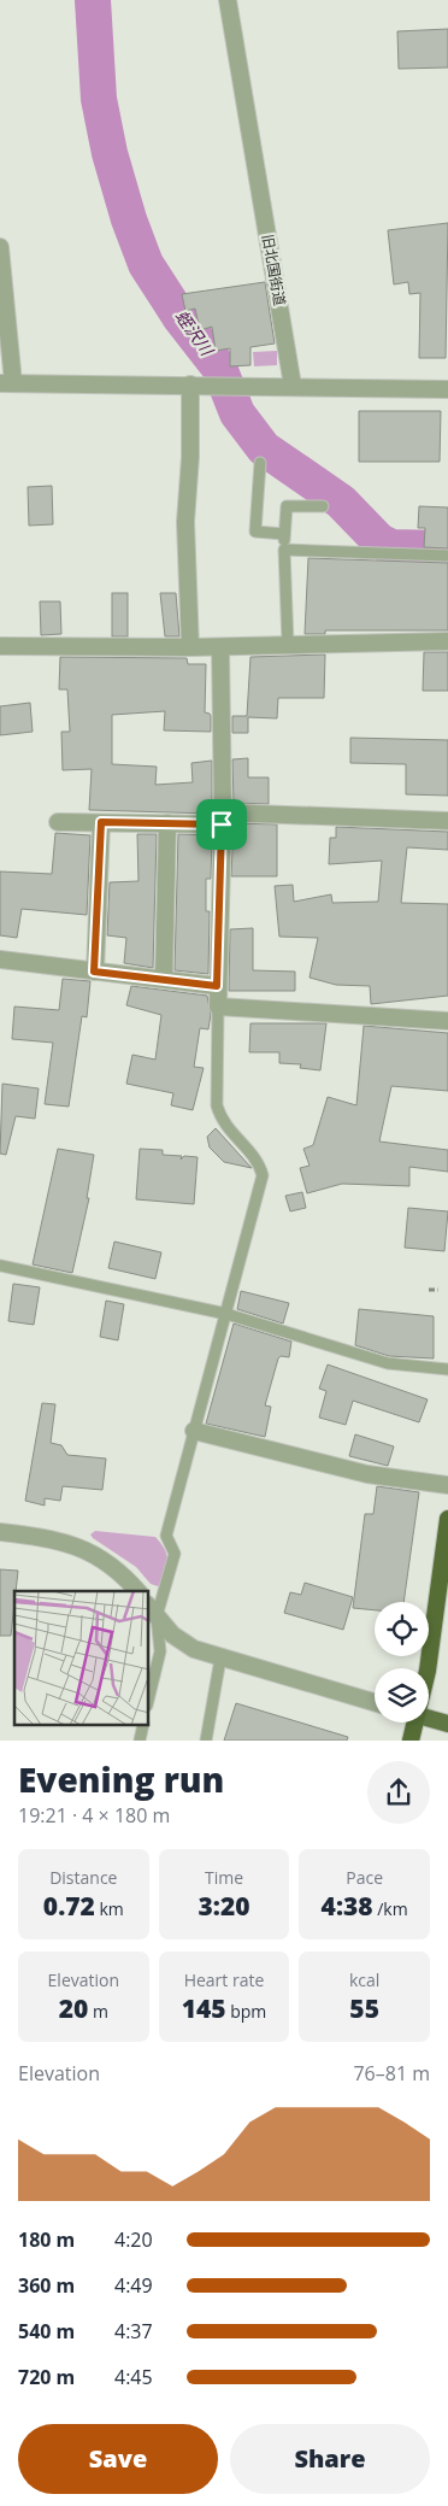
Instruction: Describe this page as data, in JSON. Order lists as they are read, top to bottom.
{
  "streets": {
    "street": ["旧北国街道"]
  },
  "water": ["蛭沢川"],
  "page": {
    "heading": ["Evening run", "19:21 · 4 × 180 m"],
    "stats": [
      ["Distance", "0.72 km"],
      ["Time", "3:20"],
      ["Pace", "4:38 /km"],
      ["Elevation", "20 m"],
      ["Heart rate", "145 bpm"],
      ["kcal", "55"]
    ],
    "chart": ["Elevation", "76–81 m"],
    "list": [
      {
        "name": "180 m",
        "note": "4:20"
      },
      {
        "name": "360 m",
        "note": "4:49"
      },
      {
        "name": "540 m",
        "note": "4:37"
      },
      {
        "name": "720 m",
        "note": "4:45"
      }
    ],
    "buttons": ["Save", "Share"]
  }
}
